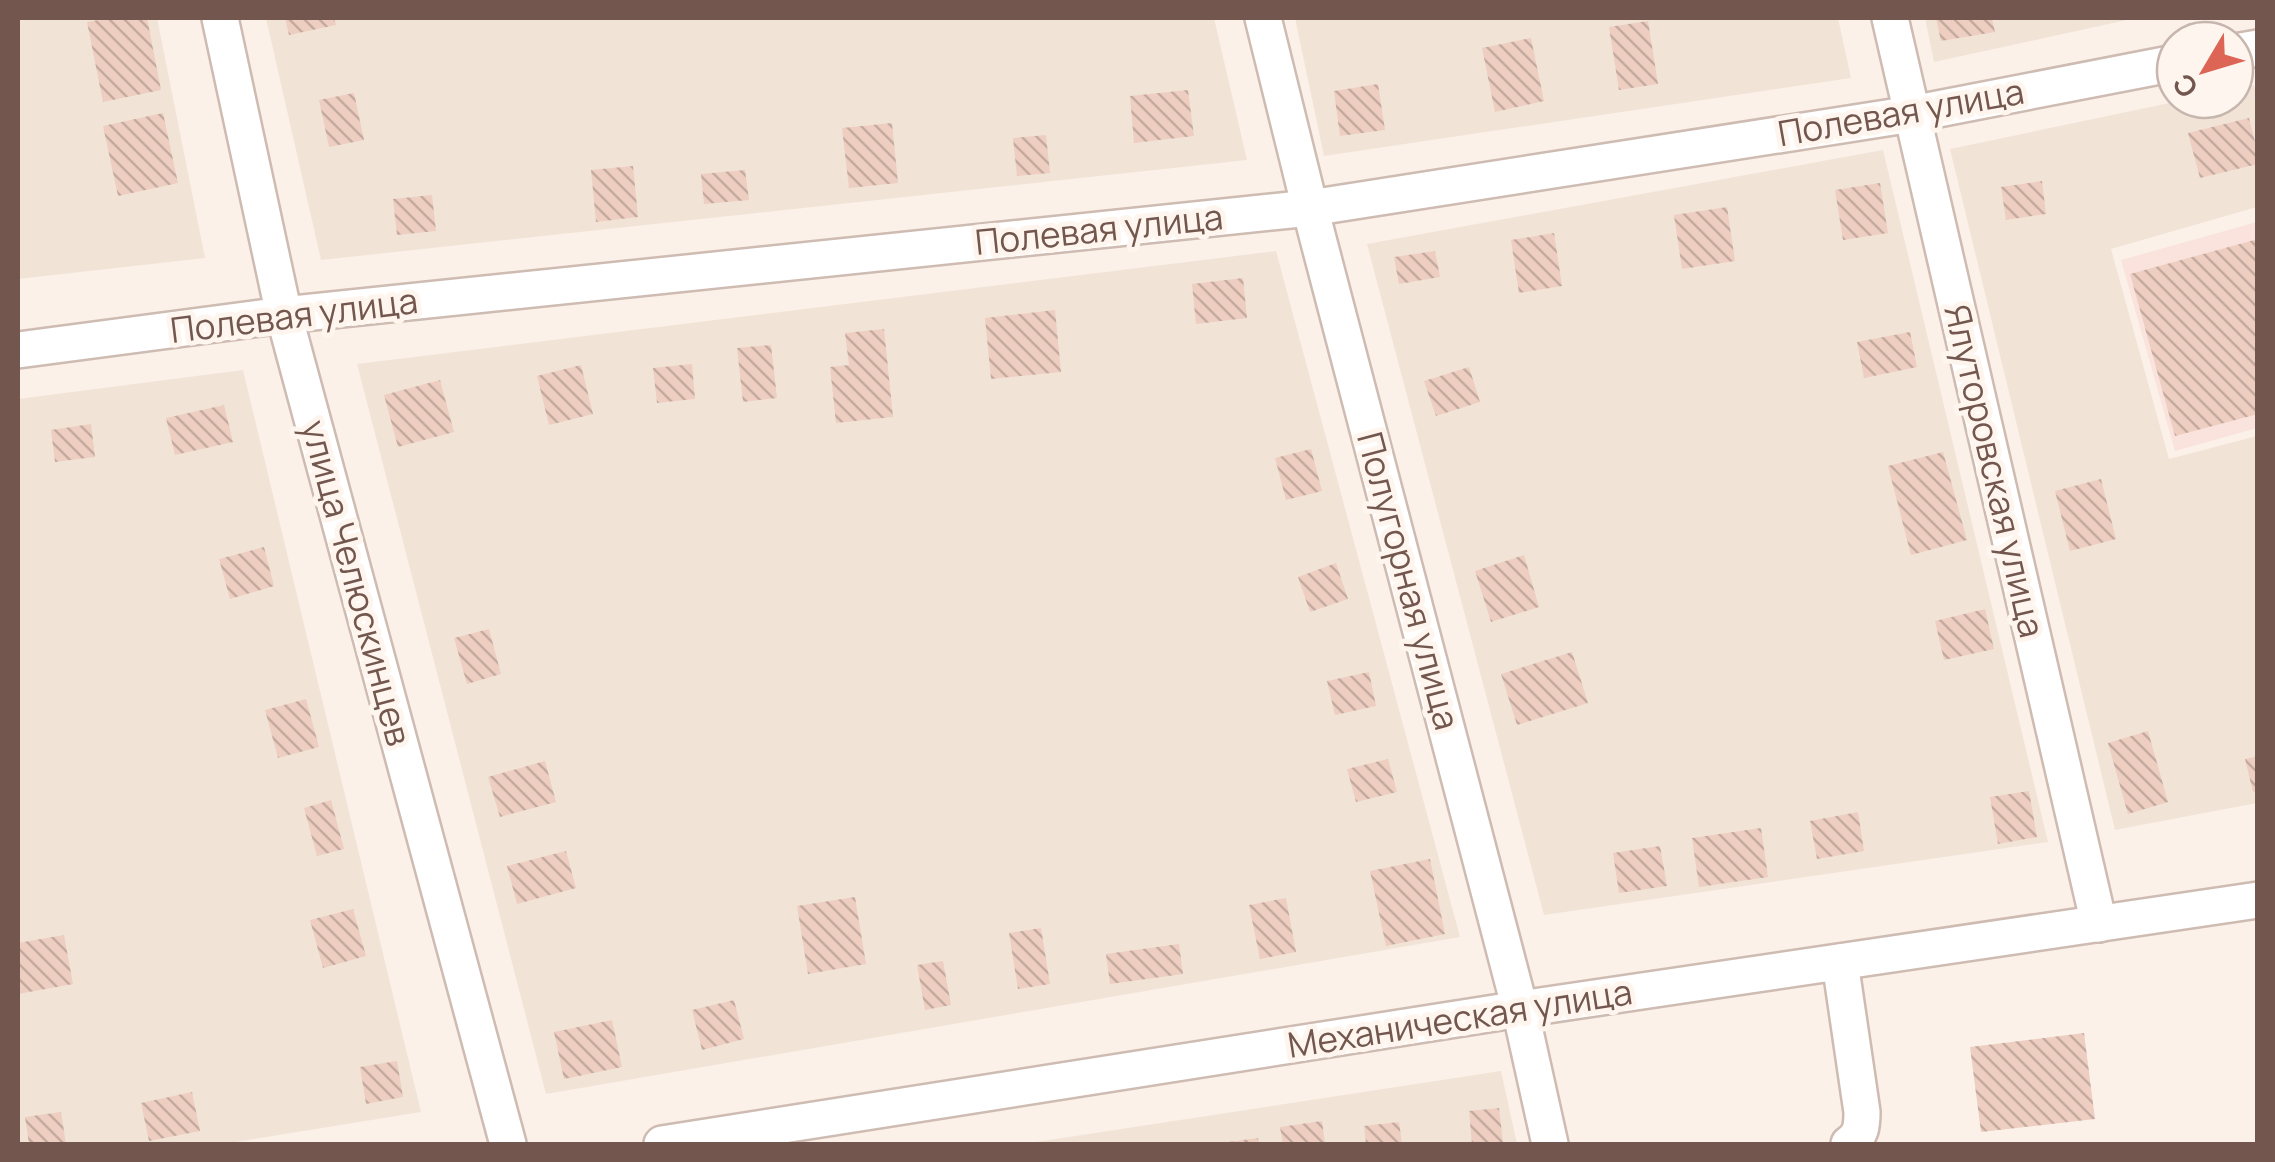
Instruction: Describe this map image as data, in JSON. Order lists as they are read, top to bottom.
{
  "streets": {
    "street": [
      "Полевая улица",
      "Ялуторовская улица",
      "Полугорная улица",
      "улица Челюскинцев",
      "Механическая улица"
    ]
  },
  "crossings": [
    ["Полевая улица", "Ялуторовская улица"],
    ["Полевая улица", "Полугорная улица"],
    ["Полевая улица", "улица Челюскинцев"],
    ["Ялуторовская улица", "Механическая улица"],
    ["Полугорная улица", "Механическая улица"]
  ],
  "north": "bottom left"
}
